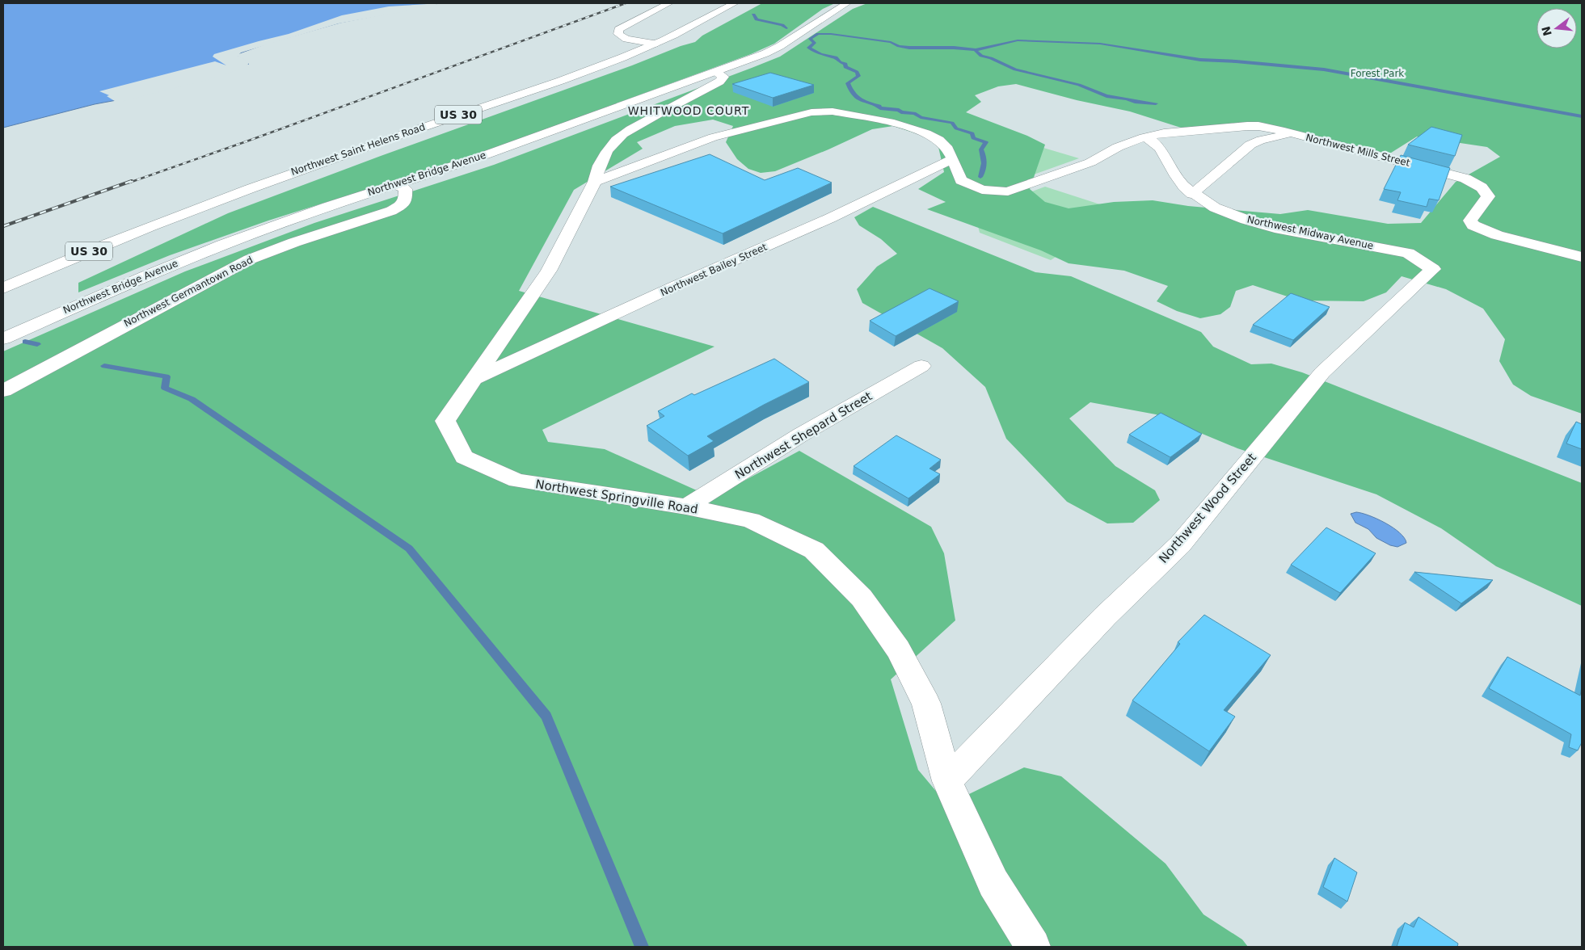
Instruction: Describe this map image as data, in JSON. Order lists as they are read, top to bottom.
{
  "streets": {
    "main road": [
      "US 30",
      "Northwest Saint Helens Road",
      "Northwest Mills Street",
      "Northwest Bridge Avenue",
      "Northwest Midway Avenue",
      "Northwest Bailey Street",
      "Northwest Germantown Road",
      "Northwest Shepard Street",
      "Northwest Springville Road",
      "Northwest Wood Street"
    ]
  },
  "crossings": [
    ["Northwest Mills Street", "Northwest Midway Avenue"],
    ["Northwest Mills Street", "Northwest Bailey Street"],
    ["Northwest Mills Street", "Northwest Springville Road"],
    ["Northwest Bridge Avenue", "Northwest Germantown Road"],
    ["Northwest Bridge Avenue", "Northwest Springville Road"],
    ["Northwest Midway Avenue", "Northwest Wood Street"],
    ["Northwest Bailey Street", "Northwest Springville Road"],
    ["Northwest Shepard Street", "Northwest Springville Road"],
    ["Northwest Springville Road", "Northwest Wood Street"]
  ],
  "districts": ["WHITWOOD COURT"],
  "parks": ["Forest Park"],
  "north": "left"
}
